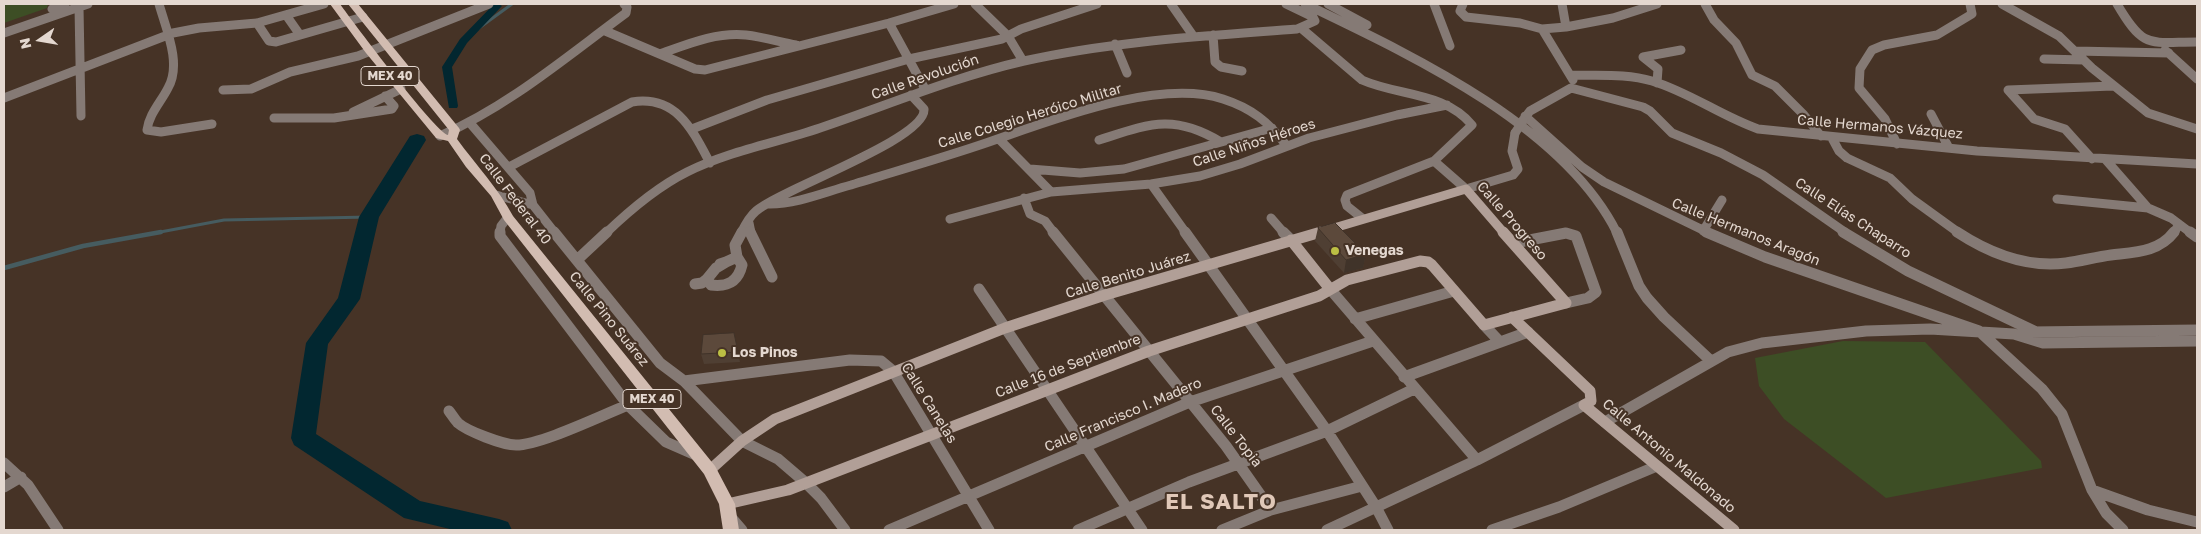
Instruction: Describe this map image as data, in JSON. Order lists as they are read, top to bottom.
{
  "streets": {
    "main road": ["MEX 40", "Calle Federal 40", "Calle Pino Suárez"],
    "street": [
      "Calle Revolución",
      "Calle Colegio Heróico Militar",
      "Calle Hermanos Vázquez",
      "Calle Niños Héroes",
      "Calle Elías Chaparro",
      "Calle Progreso",
      "Calle Hermanos Aragón",
      "Calle Benito Juárez",
      "Calle 16 de Septiembre",
      "Calle Canelas",
      "Calle Francisco I. Madero",
      "Calle Topia",
      "Calle Antonio Maldonado"
    ]
  },
  "crossings": [
    ["MEX 40", "Calle Federal 40"],
    ["Calle Colegio Heróico Militar", "Calle Niños Héroes"],
    ["Calle Niños Héroes", "Calle Topia"],
    ["Calle Federal 40", "Calle Pino Suárez"],
    ["Calle Progreso", "Calle Benito Juárez"],
    ["Calle Hermanos Aragón", "Calle Benito Juárez"],
    ["Calle Benito Juárez", "Calle Pino Suárez"],
    ["Calle Benito Juárez", "Calle Canelas"],
    ["Calle Benito Juárez", "Calle Topia"],
    ["Calle Pino Suárez", "Calle 16 de Septiembre"],
    ["Calle 16 de Septiembre", "Calle Canelas"],
    ["Calle 16 de Septiembre", "Calle Topia"],
    ["Calle Canelas", "Calle Francisco I. Madero"],
    ["Calle Francisco I. Madero", "Calle Topia"]
  ],
  "districts": ["EL SALTO"],
  "places": ["Venegas", "Los Pinos"],
  "north": "left"
}
